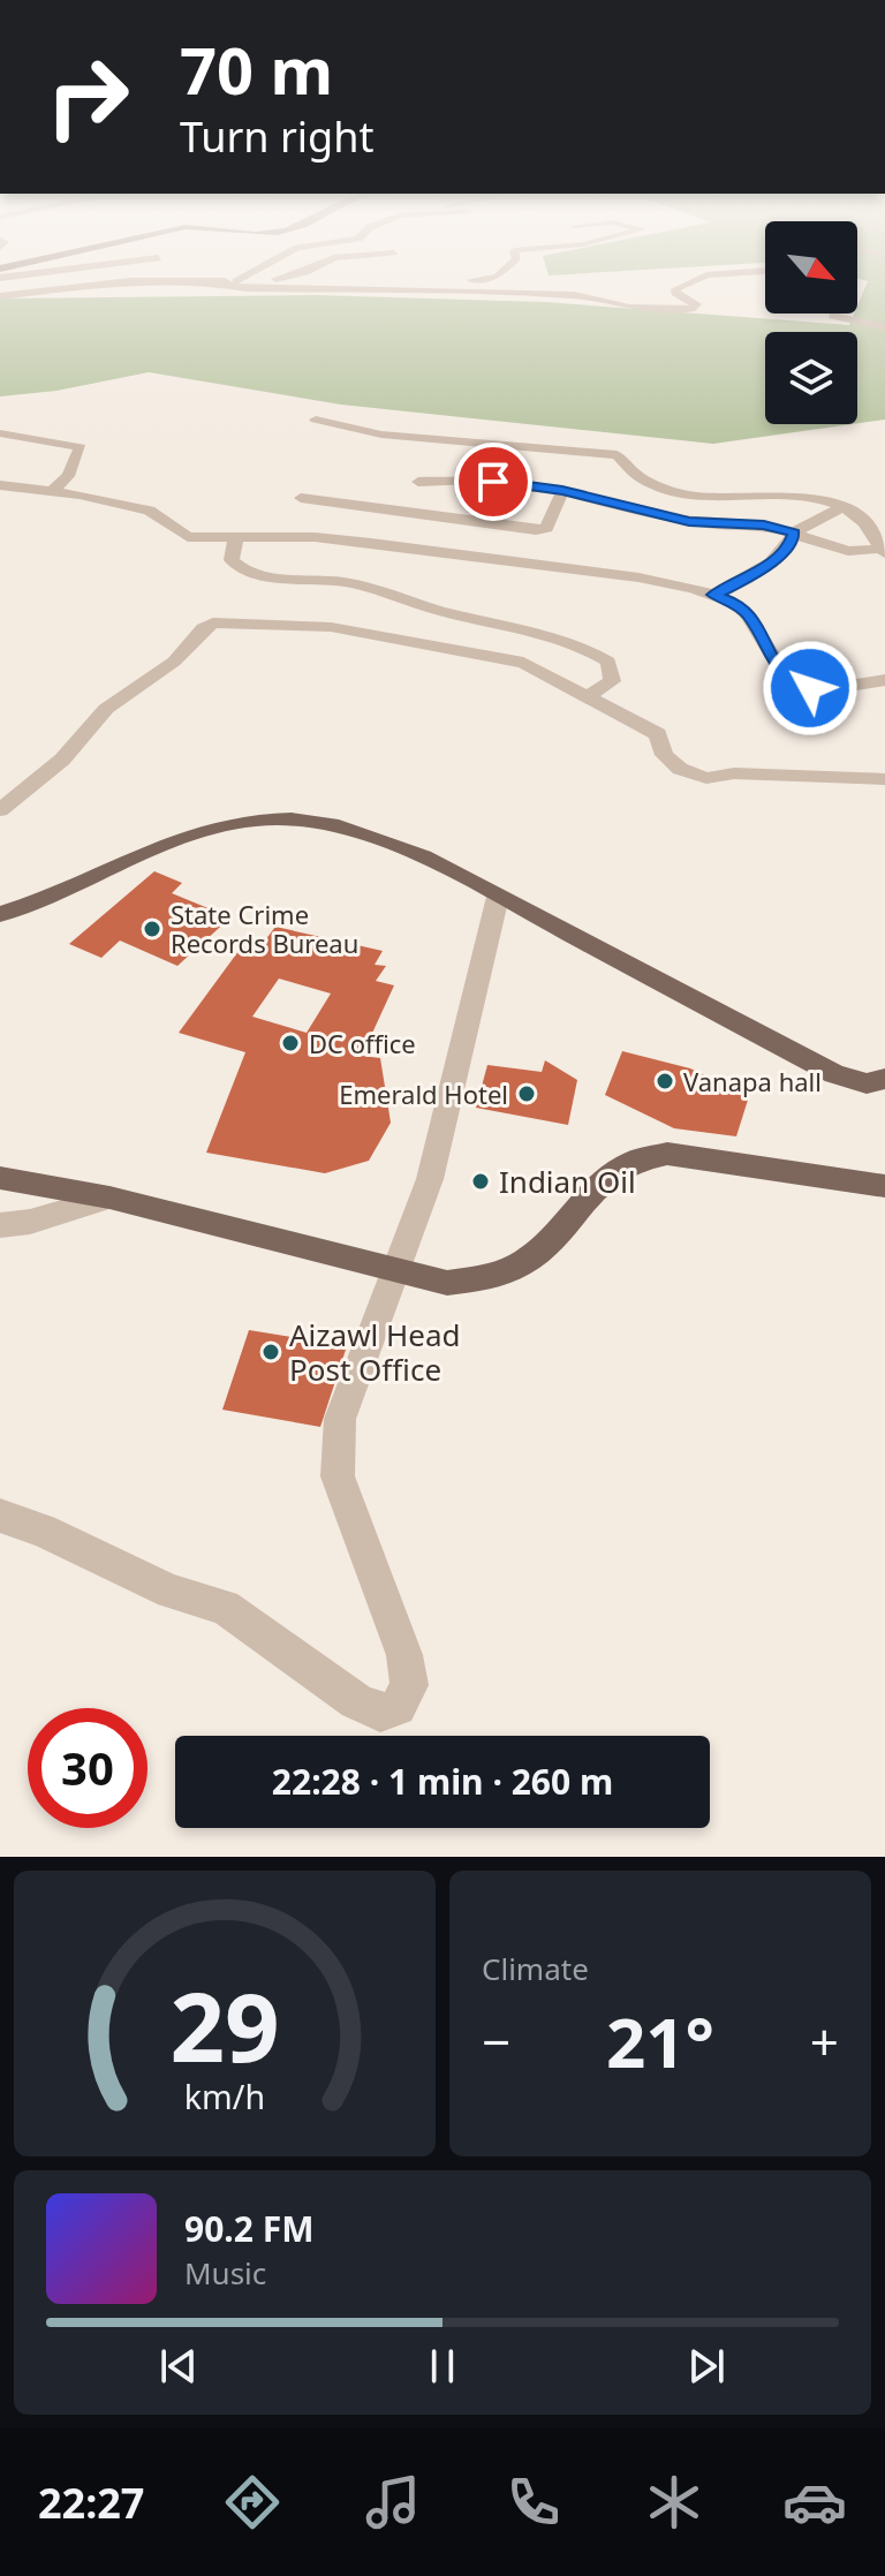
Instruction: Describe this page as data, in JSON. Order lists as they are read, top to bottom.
{
  "places": [
    "State Crime Records Bureau",
    "DC office",
    "Vanapa hall",
    "Emerald Hotel",
    "Indian Oil",
    "Aizawl Head Post Office"
  ],
  "north": "bottom right",
  "page": {
    "turn": ["70 m", "Turn right"],
    "limit": "30",
    "trip": "22:28 · 1 min · 260 m",
    "tile": "Climate",
    "heat": ["−", "21°", "+"],
    "song": ["90.2 FM", "Music"],
    "tabs": "22:27",
    "gauge": ["29", "km/h"]
  }
}
